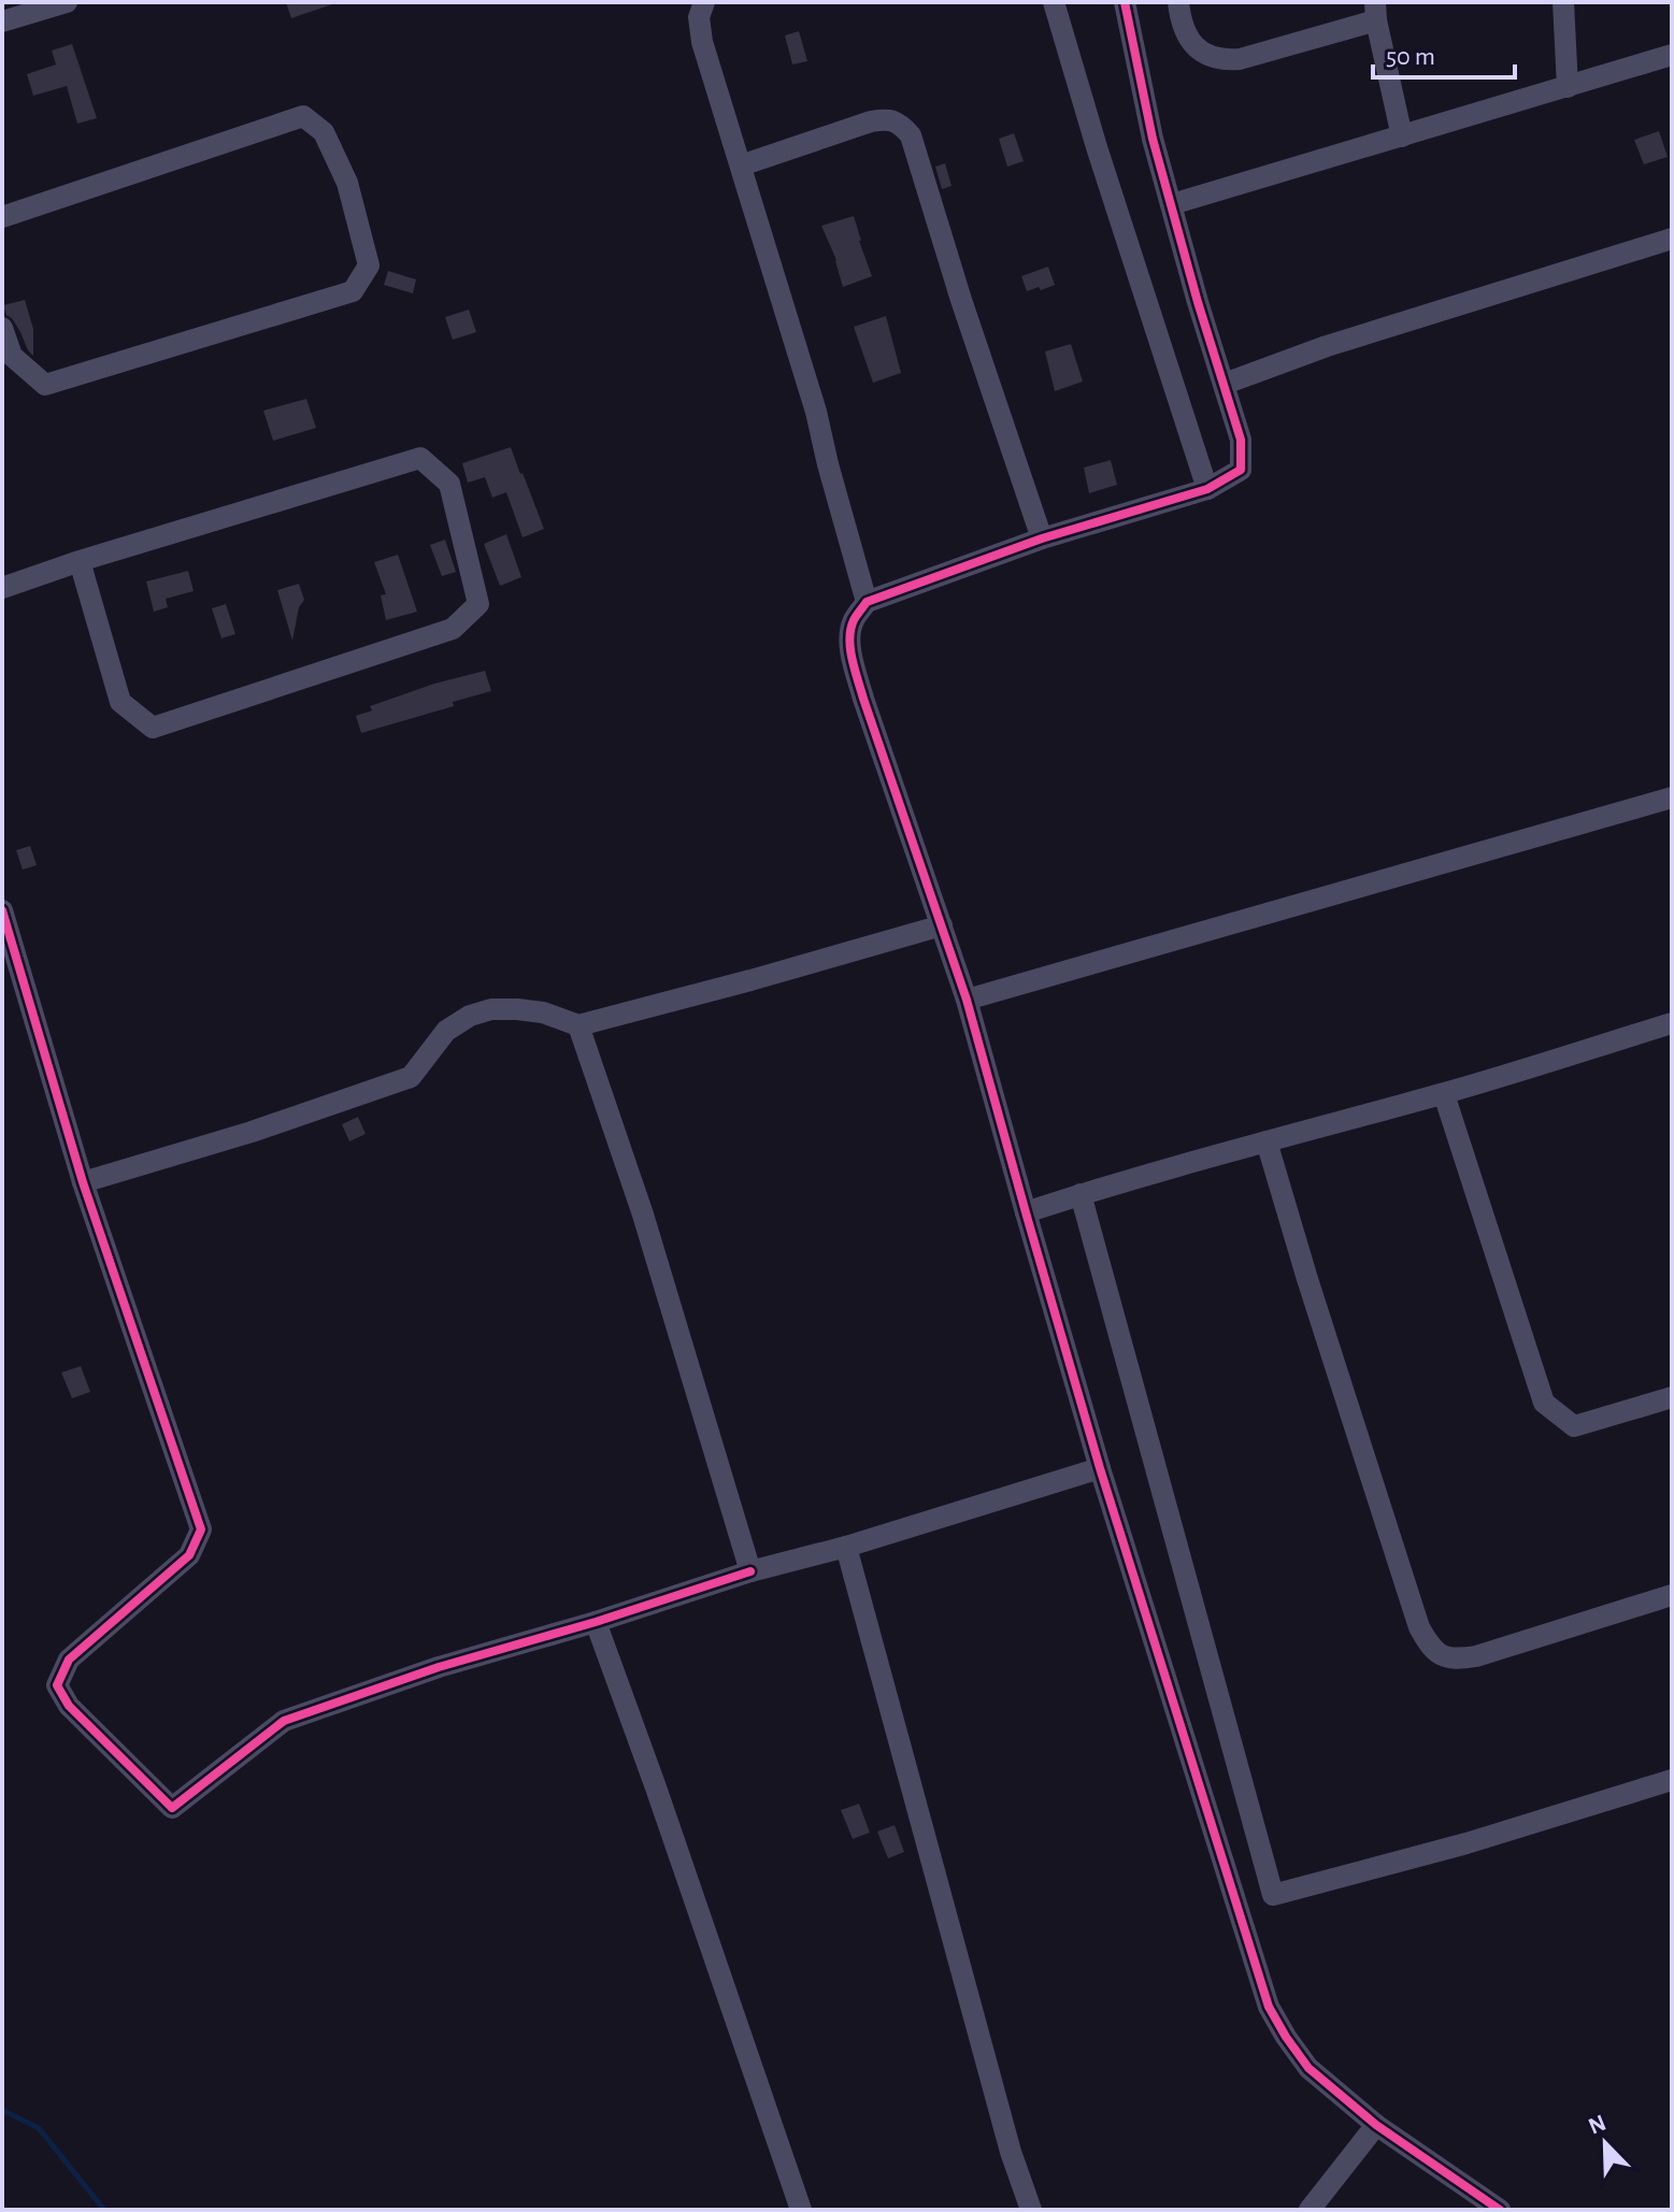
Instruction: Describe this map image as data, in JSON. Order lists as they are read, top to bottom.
{
  "scale_bar": "50 m",
  "north": "top left"
}
